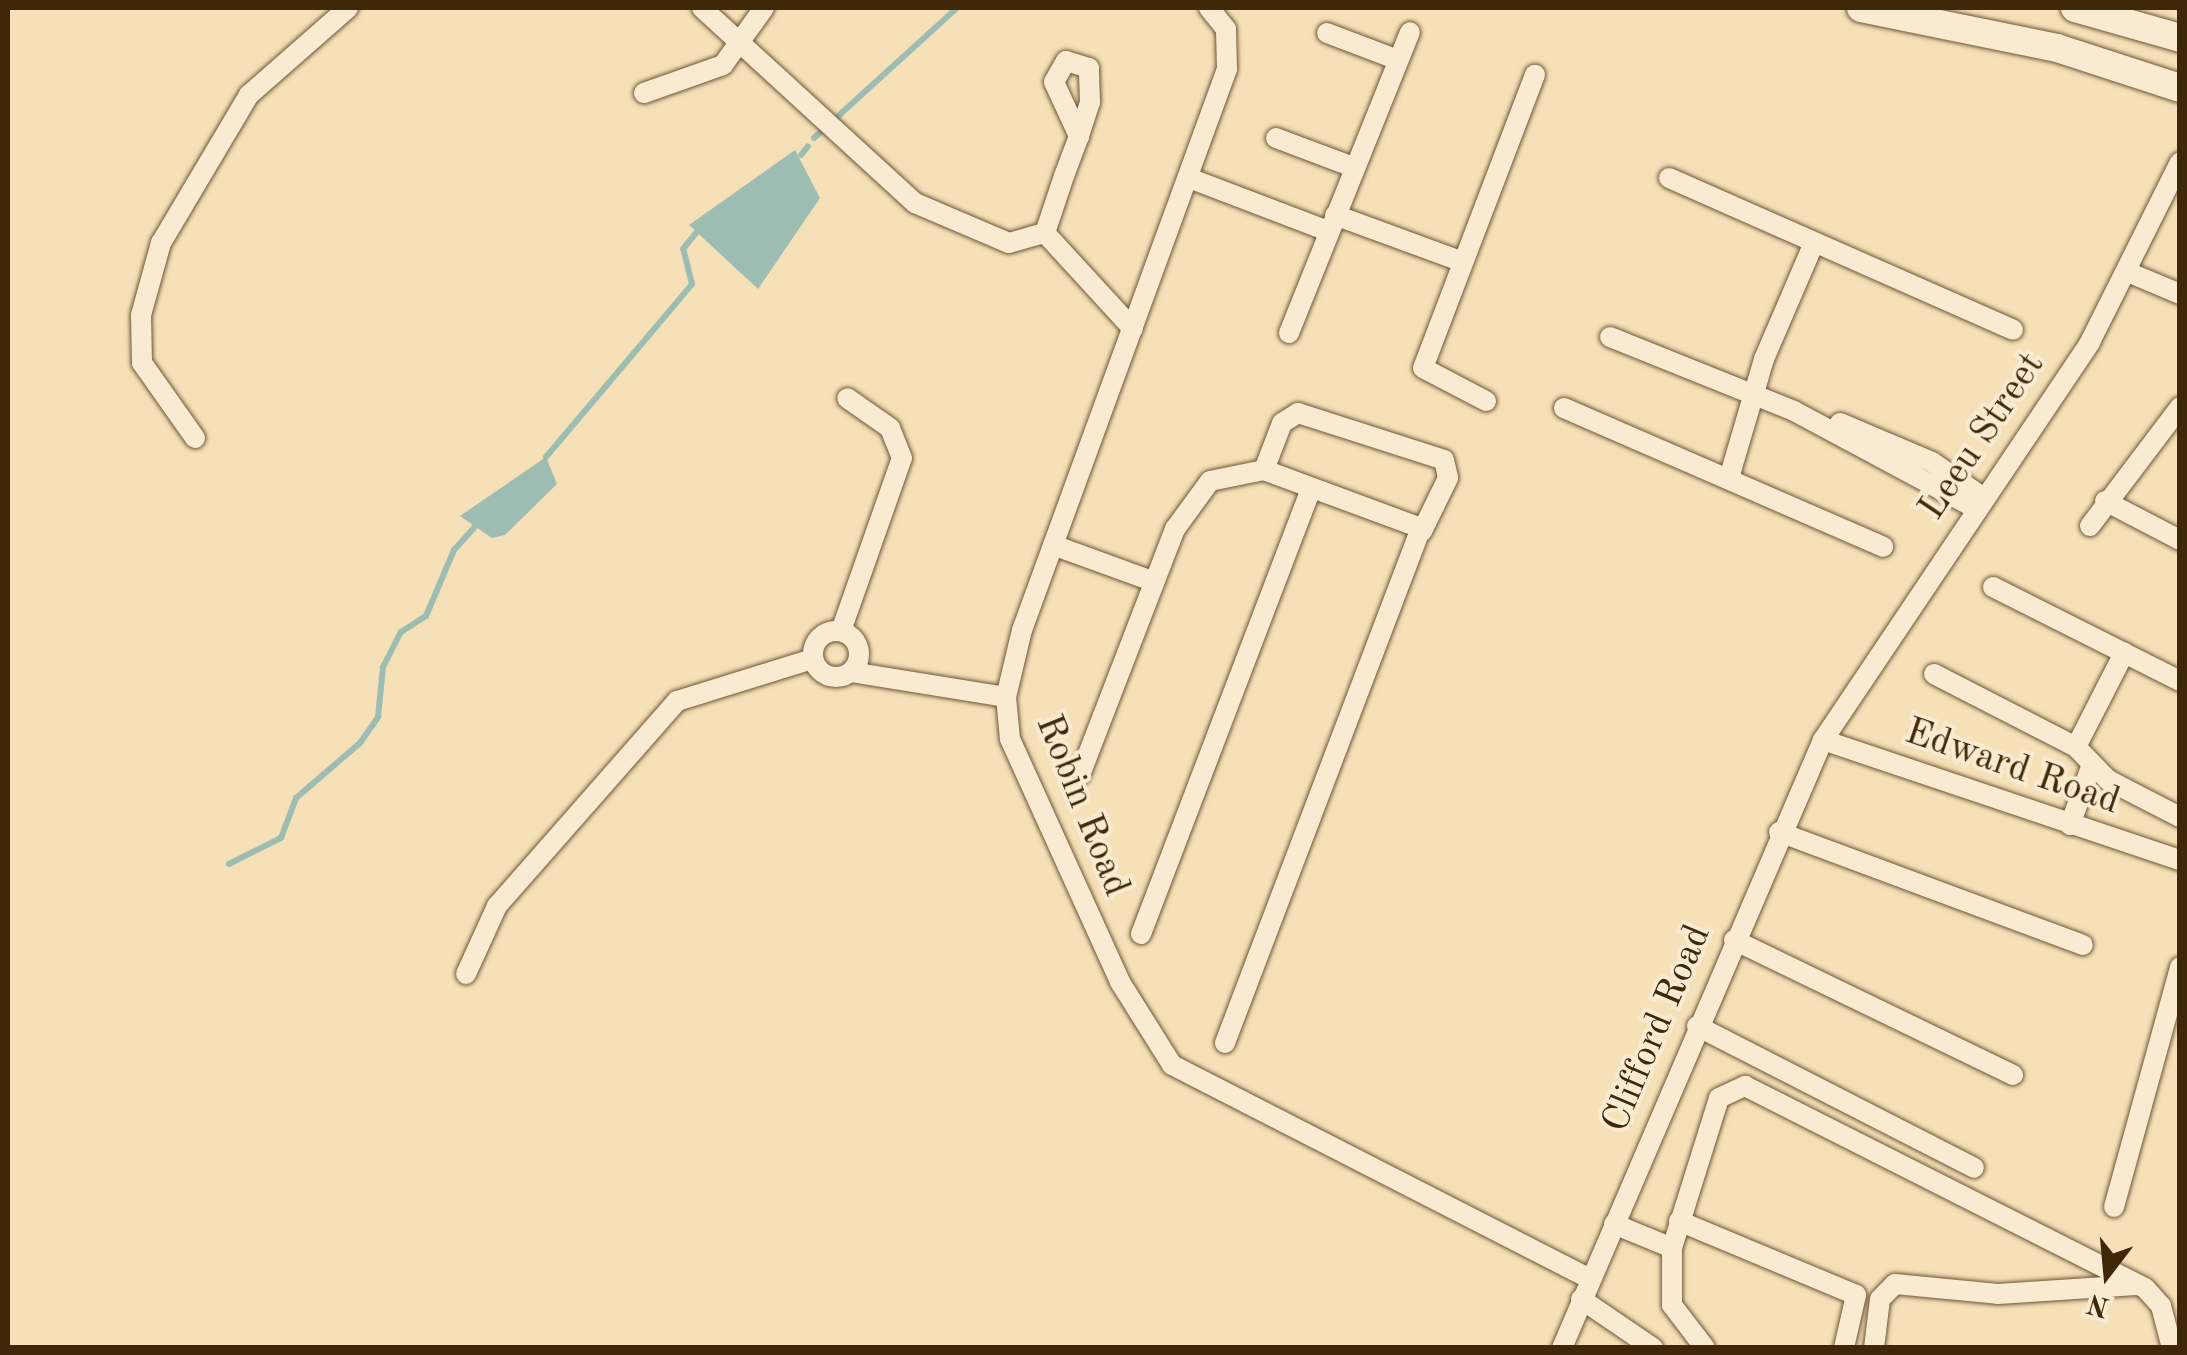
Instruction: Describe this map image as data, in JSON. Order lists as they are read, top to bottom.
{
  "streets": {
    "street": [
      "Leeu Street",
      "Edward Road",
      "Robin Road",
      "Clifford Road"
    ]
  },
  "crossings": [
    ["Leeu Street", "Edward Road"],
    ["Leeu Street", "Clifford Road"],
    ["Edward Road", "Clifford Road"],
    ["Robin Road", "Clifford Road"]
  ],
  "north": "bottom"
}
